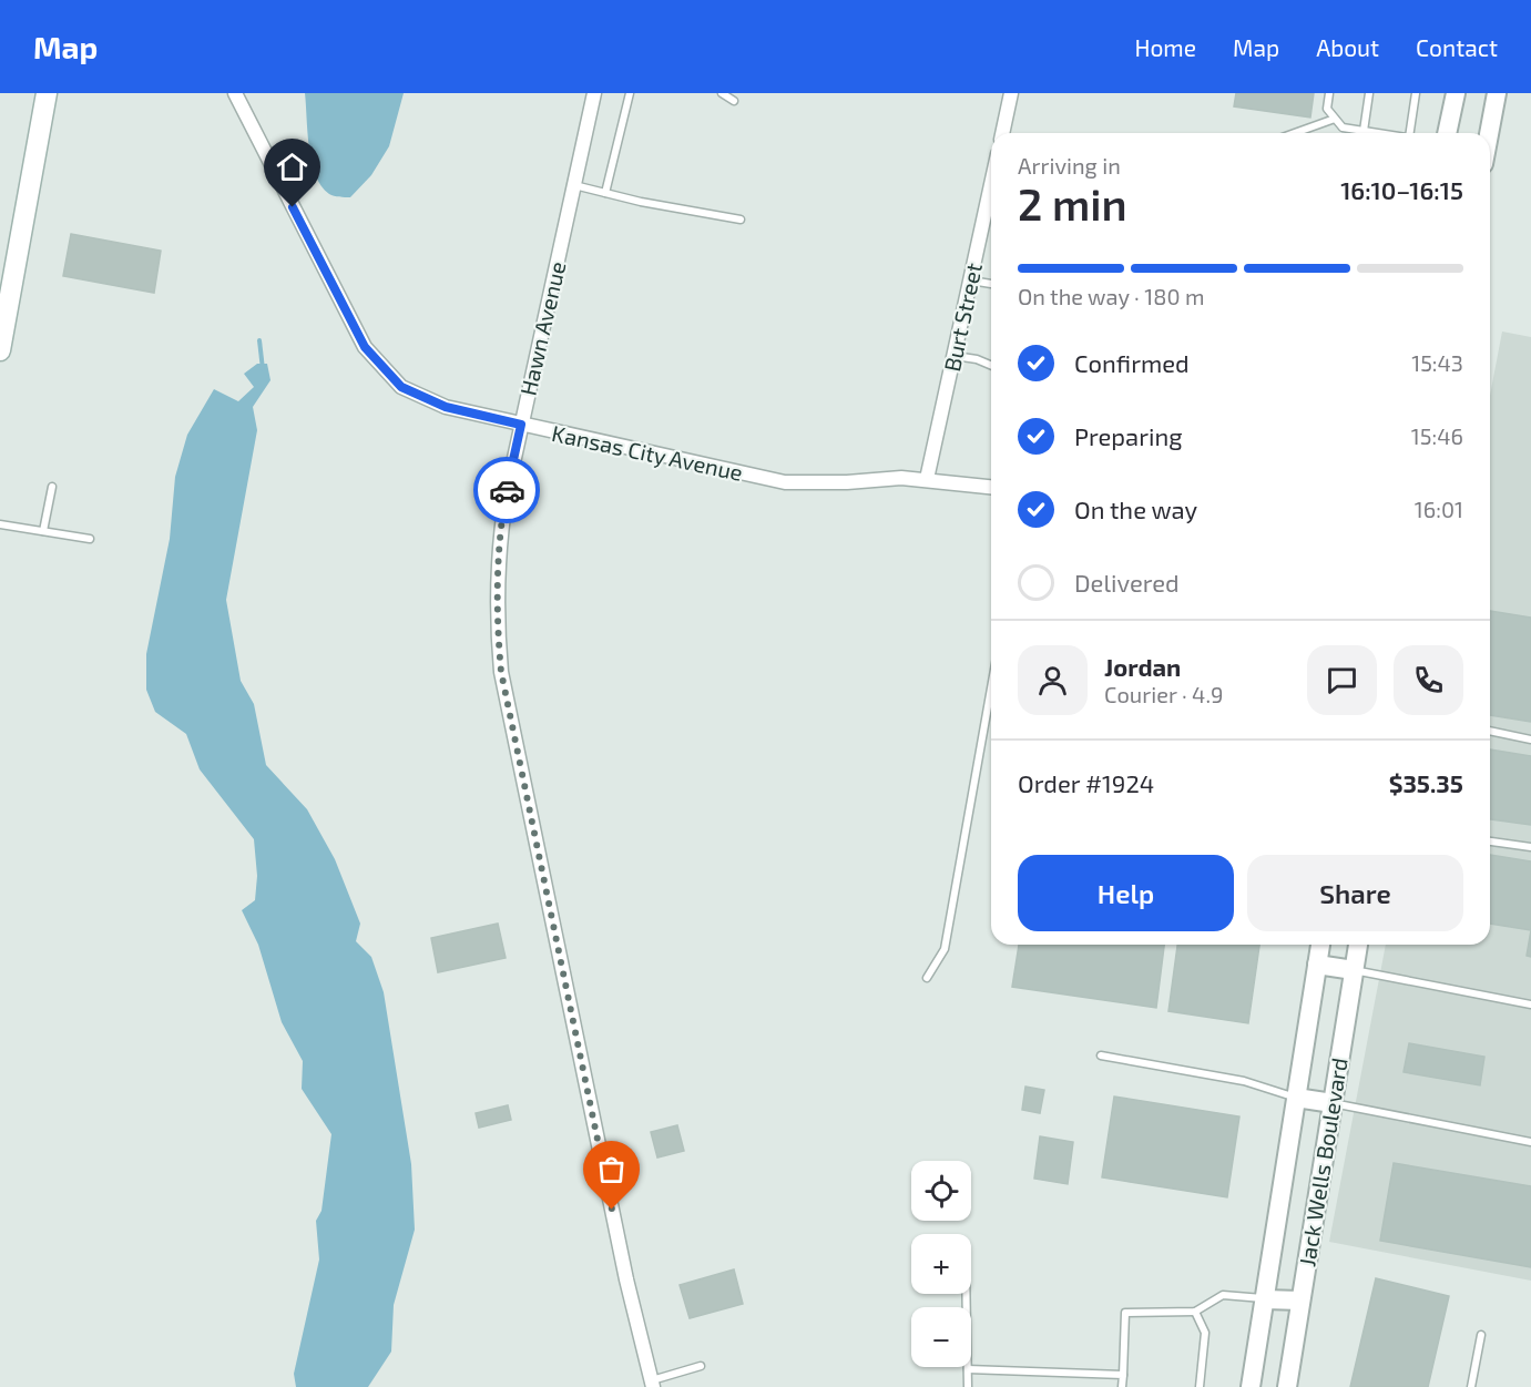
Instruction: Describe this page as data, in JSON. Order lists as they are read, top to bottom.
{
  "streets": {
    "street": [
      "Burt Street",
      "Hawn Avenue",
      "Kansas City Avenue",
      "Jack Wells Boulevard"
    ]
  },
  "crossings": [
    ["Burt Street", "Kansas City Avenue"],
    ["Hawn Avenue", "Kansas City Avenue"]
  ],
  "page": {
    "header": "Map",
    "nav": [
      "Home",
      "Map",
      "About",
      "Contact"
    ],
    "heading": ["2 min", "Arriving in", "16:10–16:15"],
    "panel": [
      "Jordan",
      "Courier · 4.9",
      "Order #1924",
      "$35.35"
    ],
    "bar": "On the way · 180 m",
    "list": [
      ["Confirmed", "15:43"],
      ["Preparing", "15:46"],
      ["On the way", "16:01"],
      "Delivered"
    ],
    "buttons": ["Help", "Share"],
    "map_buttons": ["+", "−"]
  }
}
